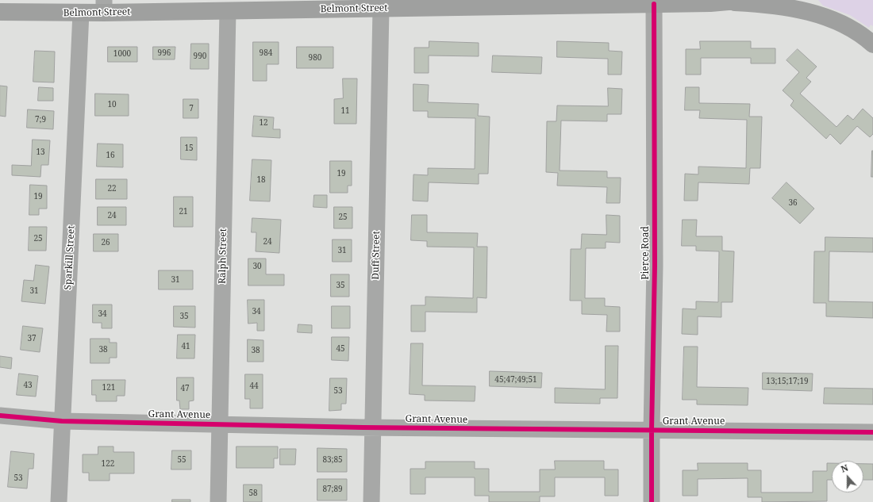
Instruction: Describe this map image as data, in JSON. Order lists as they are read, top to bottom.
{
  "streets": {
    "main road": ["Belmont Street"],
    "street": [
      "Pierce Road",
      "Duff Street",
      "Ralph Street",
      "Sparkill Street",
      "Grant Avenue"
    ]
  },
  "crossings": [
    ["Belmont Street", "Pierce Road"],
    ["Belmont Street", "Duff Street"],
    ["Belmont Street", "Ralph Street"],
    ["Belmont Street", "Sparkill Street"],
    ["Pierce Road", "Grant Avenue"],
    ["Duff Street", "Grant Avenue"],
    ["Ralph Street", "Grant Avenue"],
    ["Sparkill Street", "Grant Avenue"]
  ],
  "house_numbers": [
    "996",
    "984",
    "1000",
    "990",
    "980",
    "10",
    "7",
    "11",
    "7;9",
    "12",
    "15",
    "13",
    "16",
    "19",
    "18",
    "22",
    "19",
    "36",
    "21",
    "24",
    "25",
    "25",
    "24",
    "26",
    "31",
    "30",
    "31",
    "35",
    "31",
    "34",
    "34",
    "35",
    "37",
    "41",
    "45",
    "38",
    "38",
    "45;47;49;51",
    "13;15;17;19",
    "43",
    "44",
    "121",
    "47",
    "53",
    "55",
    "83;85",
    "122",
    "53",
    "87;89",
    "58"
  ],
  "north": "top"
}
